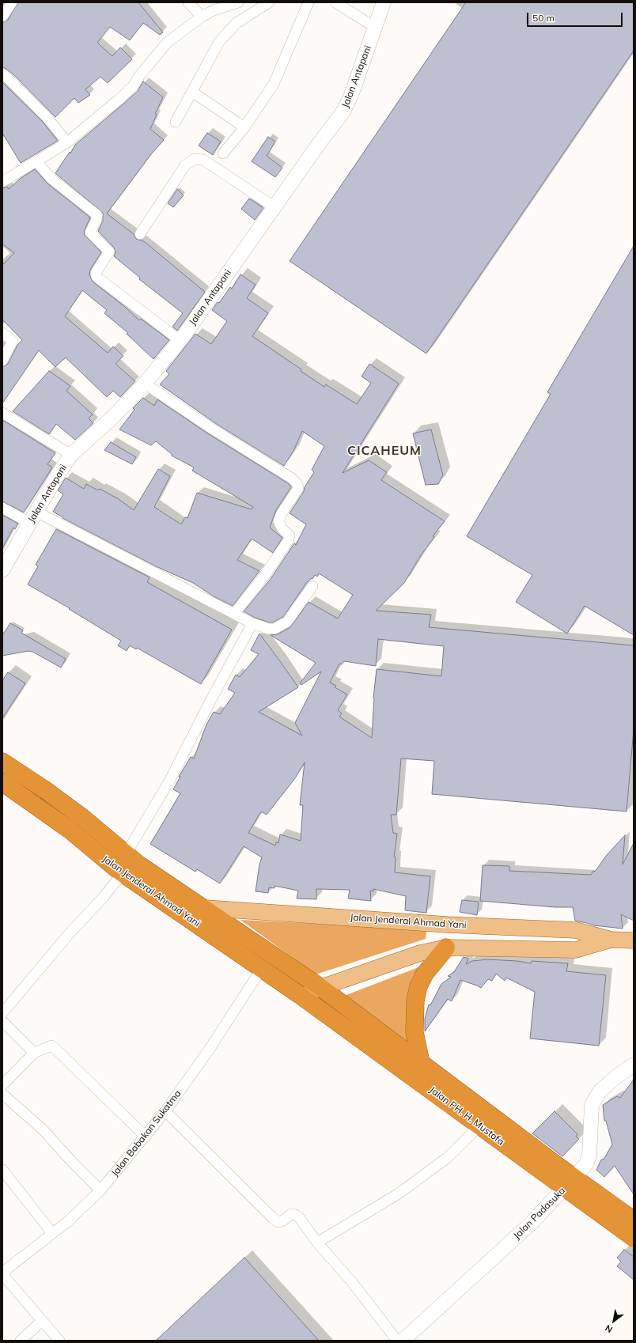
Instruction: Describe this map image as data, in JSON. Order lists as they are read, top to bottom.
{
  "streets": {
    "highway": ["Jalan Jenderal Ahmad Yani", "Jalan PH. H. Mustofa"],
    "street": ["Jalan Antapani", "Jalan Babakan Sukatma", "Jalan Padasuka"]
  },
  "crossings": [
    ["Jalan Jenderal Ahmad Yani", "Jalan PH. H. Mustofa"],
    ["Jalan Jenderal Ahmad Yani", "Jalan Babakan Sukatma"],
    ["Jalan PH. H. Mustofa", "Jalan Padasuka"]
  ],
  "districts": ["CICAHEUM"],
  "scale_bar": "50 m",
  "north": "bottom left"
}
